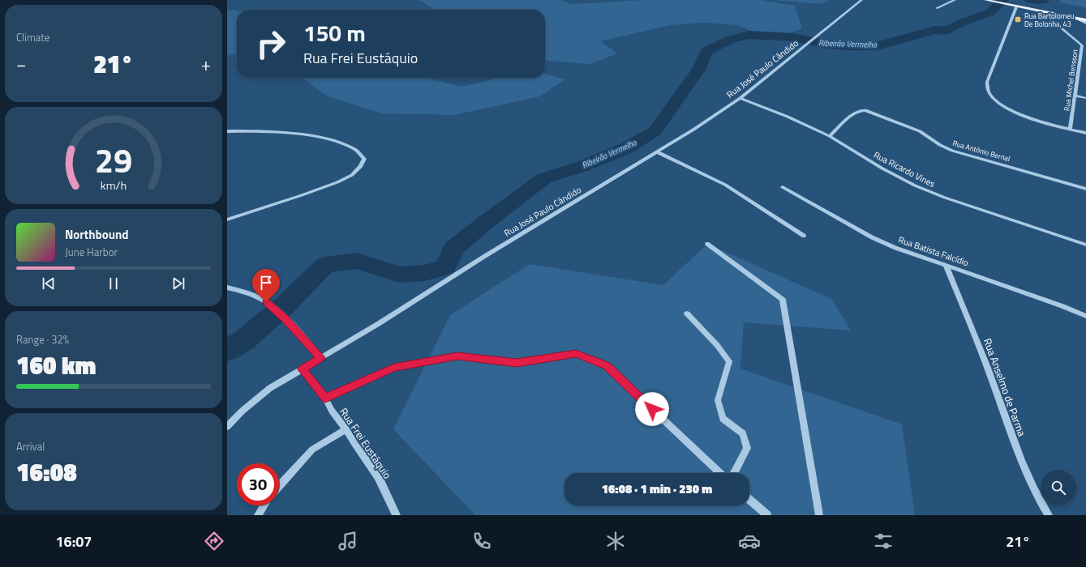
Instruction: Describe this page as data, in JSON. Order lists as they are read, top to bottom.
{
  "streets": {
    "street": [
      "Rua José Paulo Cândido",
      "Rua Michel Bensson",
      "Rua Antônio Bernal",
      "Rua Ricardo Vines",
      "Rua Batista Falcídio",
      "Rua Anselmo de Parma",
      "Rua Frei Eustáquio"
    ]
  },
  "crossings": [
    ["Rua José Paulo Cândido", "Rua Ricardo Vines"],
    ["Rua José Paulo Cândido", "Rua Frei Eustáquio"],
    ["Rua Antônio Bernal", "Rua Ricardo Vines"],
    ["Rua Batista Falcídio", "Rua Anselmo de Parma"]
  ],
  "water": ["Ribeirão Vermelho"],
  "places": {
    "transit": ["Rua Bartolomeu De Bolonha, 43"]
  },
  "page": {
    "tile": [
      "Climate",
      ["Range · 32%", "160 km"],
      ["Arrival", "16:08"]
    ],
    "turn": ["150 m", "Rua Frei Eustáquio"],
    "heat": ["−", "21°", "+"],
    "song": ["Northbound", "June Harbor"],
    "limit": "30",
    "trip": "16:08 · 1 min · 230 m",
    "tabs": ["16:07", "21°"],
    "gauge": ["29", "km/h"]
  }
}
